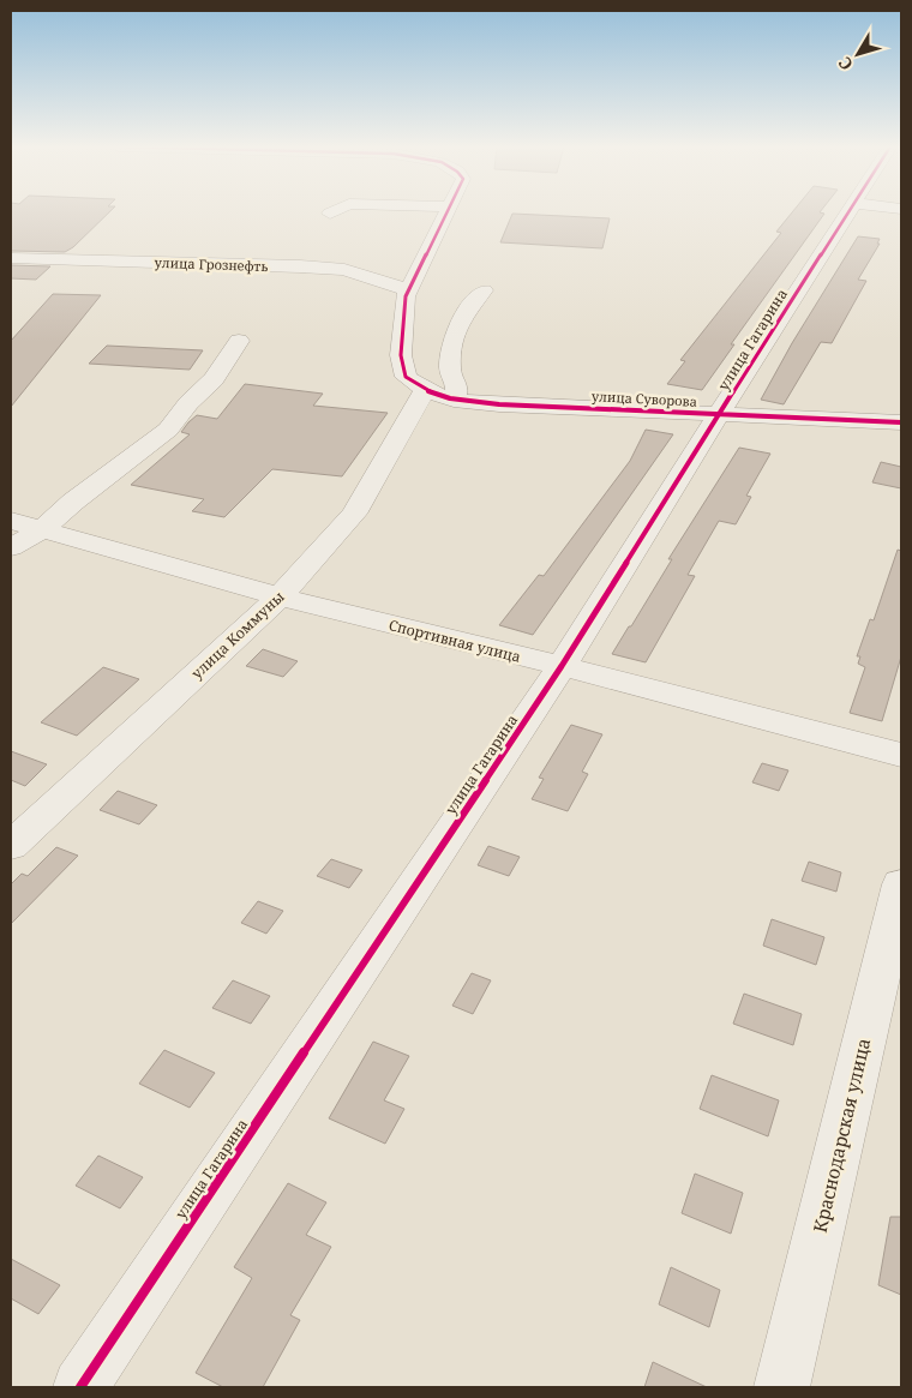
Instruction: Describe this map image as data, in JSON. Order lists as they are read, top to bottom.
{
  "streets": {
    "street": [
      "улица Грознефть",
      "улица Гагарина",
      "улица Суворова",
      "улица Коммуны",
      "Спортивная улица",
      "Краснодарская улица"
    ]
  },
  "crossings": [
    ["улица Гагарина", "улица Суворова"],
    ["улица Гагарина", "Спортивная улица"],
    ["улица Суворова", "улица Коммуны"],
    ["улица Коммуны", "Спортивная улица"]
  ],
  "north": "bottom left"
}
